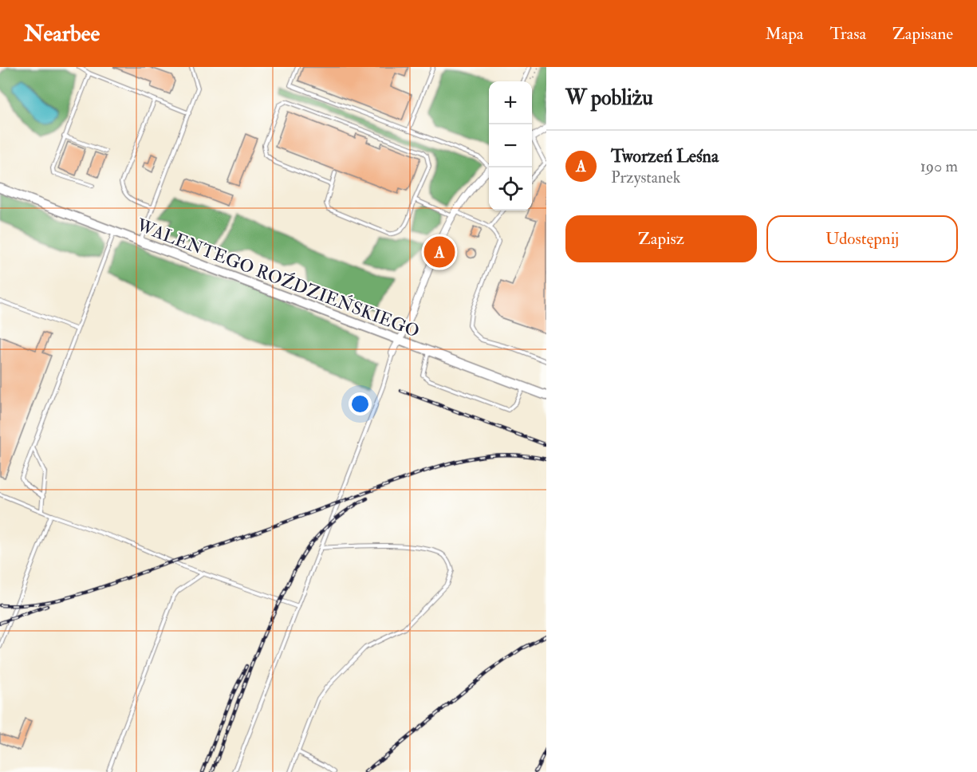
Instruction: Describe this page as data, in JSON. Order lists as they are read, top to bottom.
{
  "streets": {
    "street": ["WALENTEGO ROŹDZIEŃSKIEGO"]
  },
  "page": {
    "header": "Nearbee",
    "nav": ["Mapa", "Trasa", "Zapisane"],
    "heading": "W pobliżu",
    "map_buttons": ["+", "−"],
    "list": [
      {
        "mark": "A",
        "name": "Tworzeń Leśna",
        "note": "Przystanek",
        "value": "190 m"
      }
    ],
    "buttons": ["Zapisz", "Udostępnij"],
    "pins": "A"
  }
}
